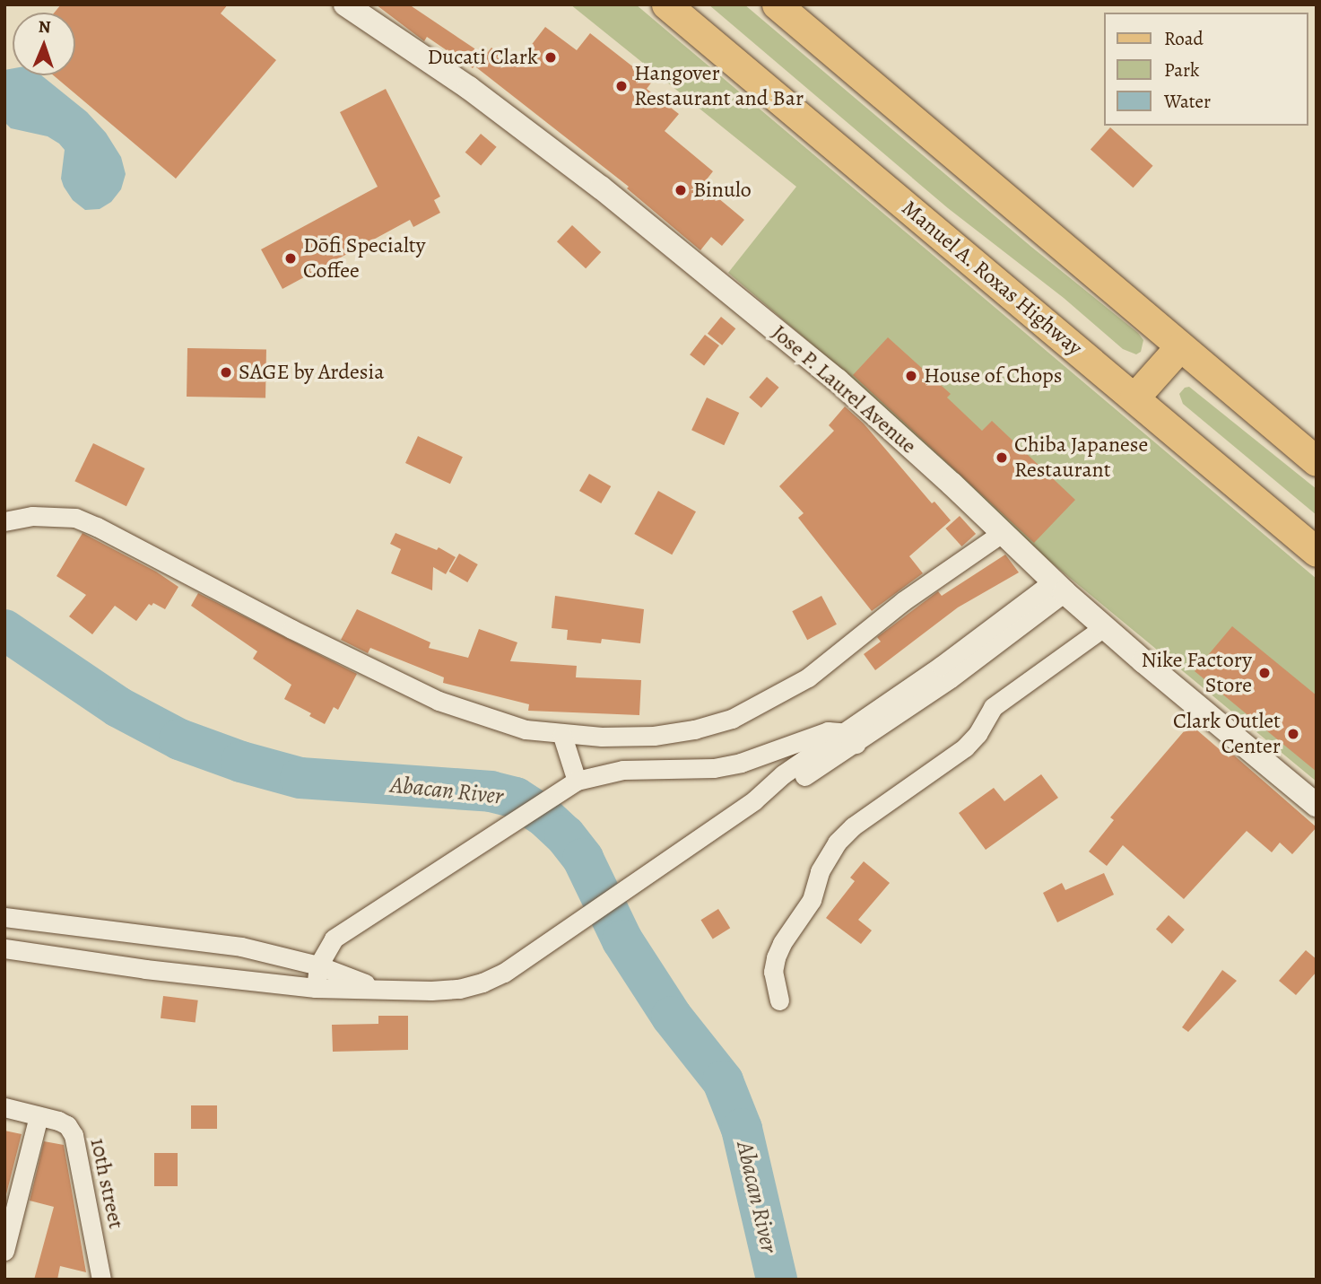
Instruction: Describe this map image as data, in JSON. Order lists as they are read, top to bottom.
{
  "streets": {
    "main road": ["Manuel A. Roxas Highway"],
    "street": ["Jose P. Laurel Avenue", "10th street"]
  },
  "water": ["Abacan River"],
  "places": [
    "Ducati Clark",
    "Hangover Restaurant and Bar",
    "Binulo",
    "Dōfi Specialty Coffee",
    "SAGE by Ardesia",
    "House of Chops",
    "Chiba Japanese Restaurant",
    "Nike Factory Store",
    "Clark Outlet Center"
  ],
  "legend": ["Road", "Park", "Water"],
  "north": "top"
}
